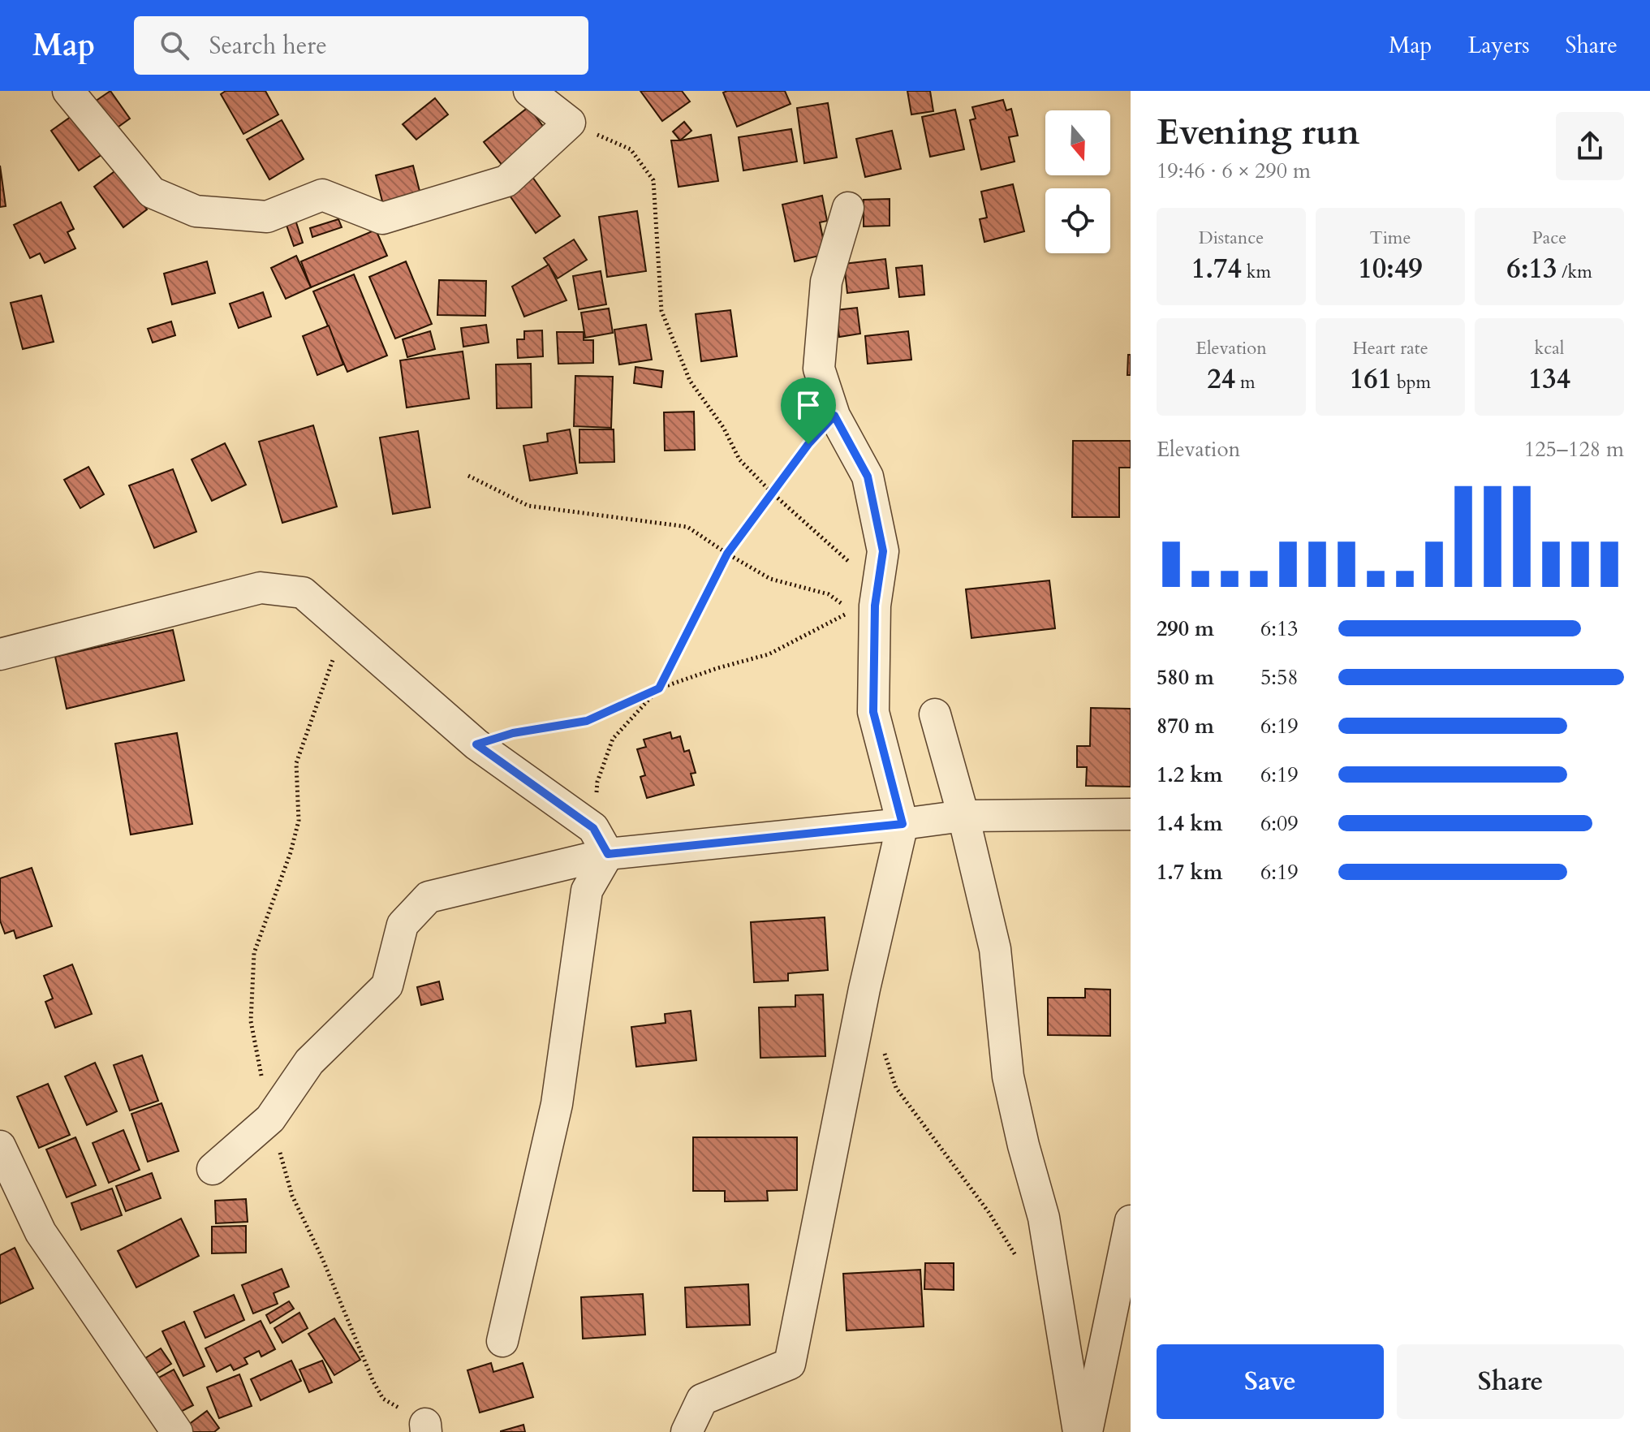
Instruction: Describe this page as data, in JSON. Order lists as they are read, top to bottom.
{
  "north": "bottom",
  "page": {
    "header": "Map",
    "search": "Search here",
    "nav": ["Map", "Layers", "Share"],
    "heading": ["Evening run", "19:46 · 6 × 290 m"],
    "stats": [
      ["Distance", "1.74 km"],
      ["Time", "10:49"],
      ["Pace", "6:13 /km"],
      ["Elevation", "24 m"],
      ["Heart rate", "161 bpm"],
      ["kcal", "134"]
    ],
    "chart": ["Elevation", "125–128 m"],
    "list": [
      {
        "name": "290 m",
        "note": "6:13"
      },
      {
        "name": "580 m",
        "note": "5:58"
      },
      {
        "name": "870 m",
        "note": "6:19"
      },
      {
        "name": "1.2 km",
        "note": "6:19"
      },
      {
        "name": "1.4 km",
        "note": "6:09"
      },
      {
        "name": "1.7 km",
        "note": "6:19"
      }
    ],
    "buttons": ["Save", "Share"]
  }
}
